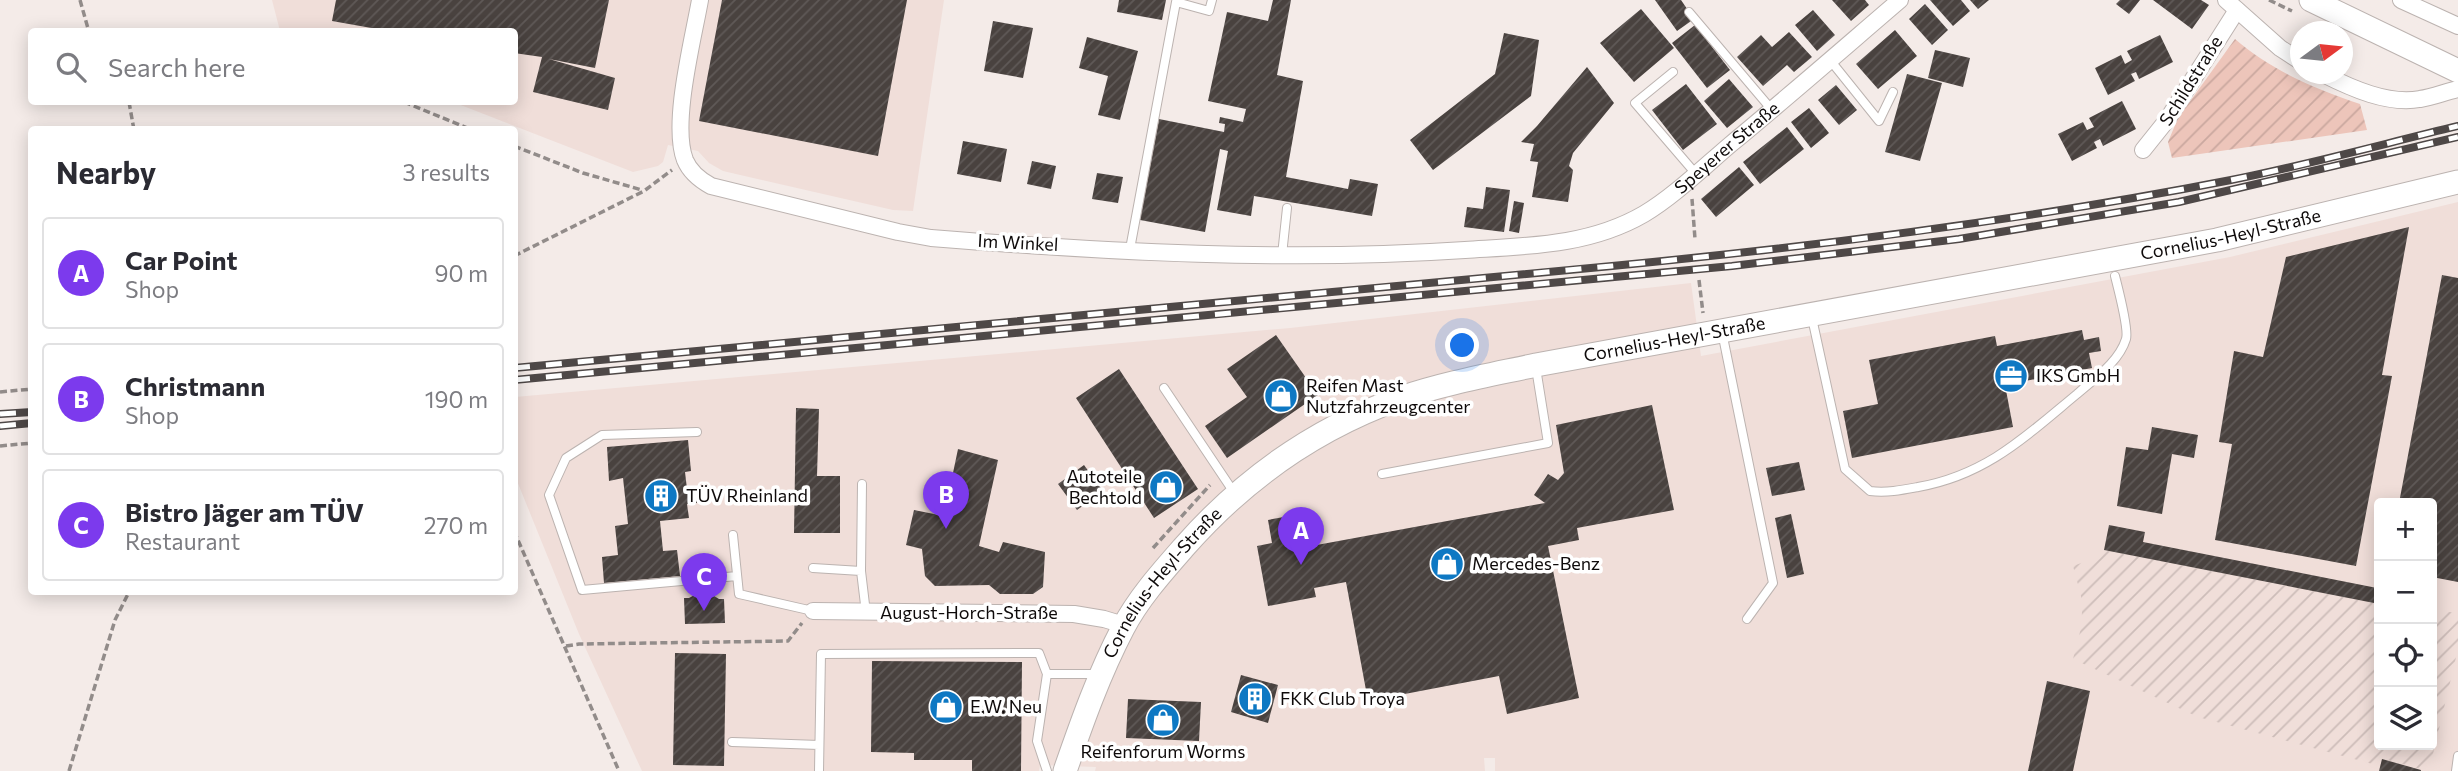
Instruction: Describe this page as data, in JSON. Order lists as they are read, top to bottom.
{
  "streets": {
    "main road": ["Cornelius-Heyl-Straße"],
    "street": [
      "Schildstraße",
      "Speyerer Straße",
      "Im Winkel",
      "August-Horch-Straße"
    ]
  },
  "crossings": [
    ["Speyerer Straße", "Im Winkel"],
    ["Cornelius-Heyl-Straße", "August-Horch-Straße"]
  ],
  "places": {
    "office": ["IKS GmbH"],
    "shop": [
      "Reifen Mast Nutzfahrzeugcenter",
      "Autoteile Bechtold",
      "Mercedes-Benz",
      "E.W. Neu",
      "Reifenforum Worms"
    ],
    "building": ["TÜV Rheinland", "FKK Club Troya"]
  },
  "north": "right",
  "page": {
    "search": "Search here",
    "heading": ["Nearby", "3 results"],
    "list": [
      {
        "mark": "A",
        "name": "Car Point",
        "note": "Shop",
        "value": "90 m"
      },
      {
        "mark": "B",
        "name": "Christmann",
        "note": "Shop",
        "value": "190 m"
      },
      {
        "mark": "C",
        "name": "Bistro Jäger am TÜV",
        "note": "Restaurant",
        "value": "270 m"
      }
    ],
    "pins": ["B", "A", "C"],
    "map_buttons": ["+", "−"]
  }
}
